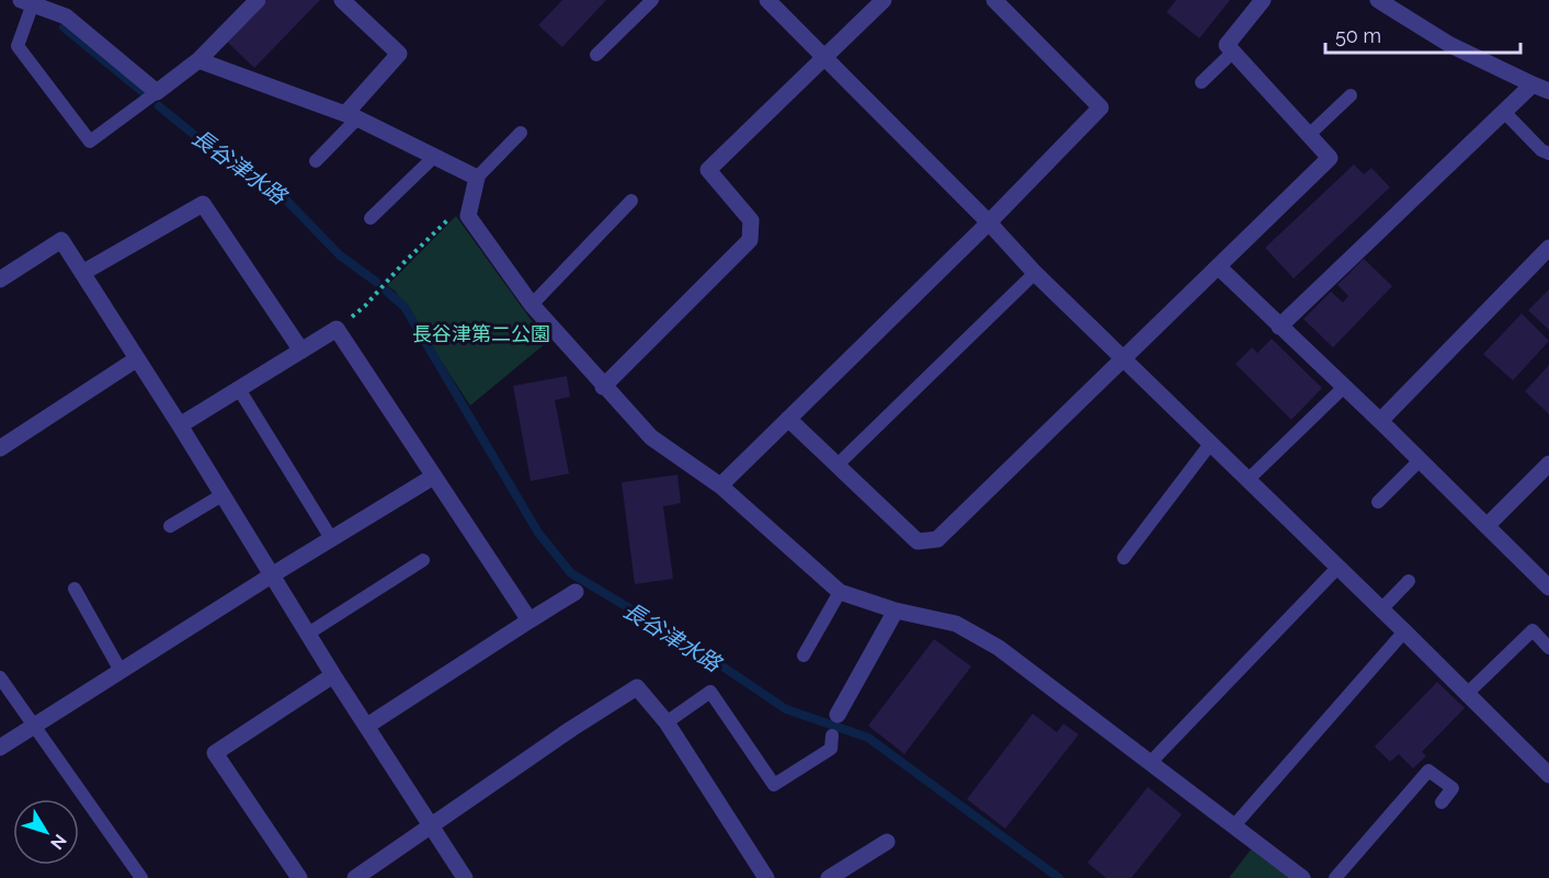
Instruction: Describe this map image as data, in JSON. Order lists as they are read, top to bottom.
{
  "water": ["長谷津水路"],
  "parks": ["長谷津第二公園"],
  "scale_bar": "50 m",
  "north": "bottom right"
}
